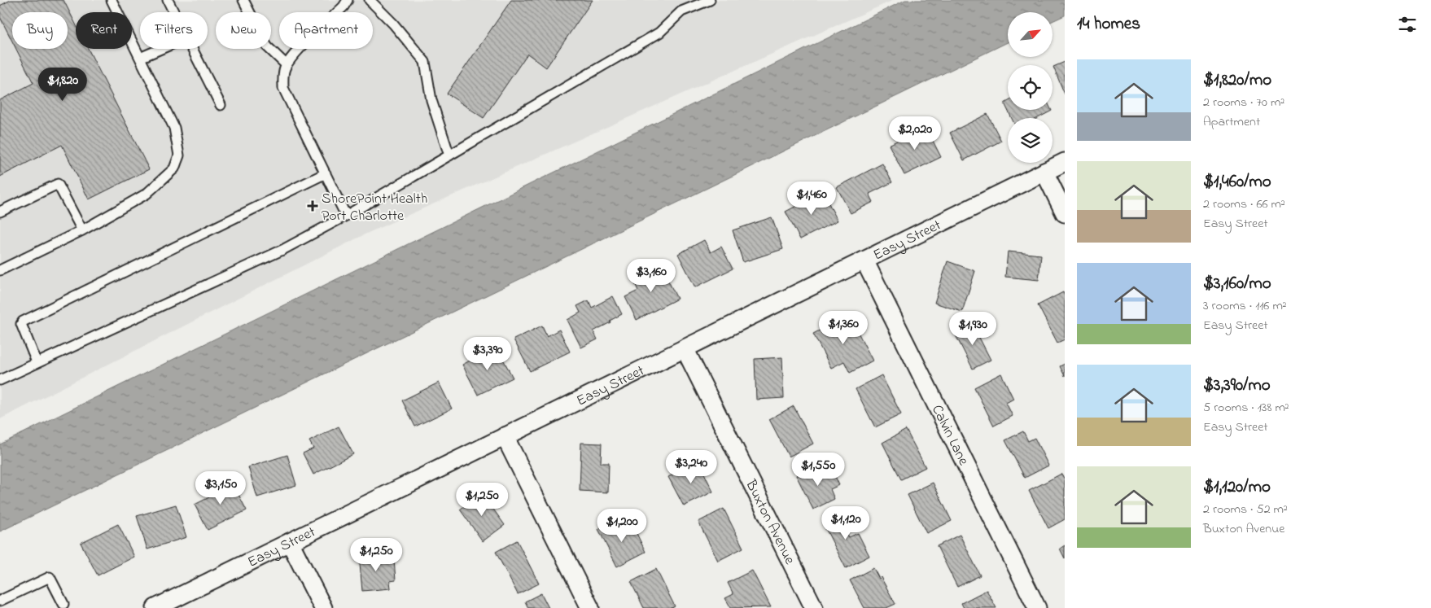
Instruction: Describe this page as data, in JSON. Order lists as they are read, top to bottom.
{
  "streets": {
    "street": ["Easy Street", "Calvin Lane", "Buxton Avenue"]
  },
  "crossings": [
    ["Easy Street", "Calvin Lane"],
    ["Easy Street", "Buxton Avenue"]
  ],
  "places": {
    "health": ["ShorePoint Health Port Charlotte"]
  },
  "north": "top right",
  "page": {
    "heading": "14 homes",
    "chip": [
      "Buy",
      "Rent",
      "Filters",
      "New",
      "Apartment"
    ],
    "list": [
      {
        "name": "$1,820/mo",
        "note": "2 rooms · 70 m² · Apartment"
      },
      {
        "name": "$1,460/mo",
        "note": "2 rooms · 66 m² · Easy Street"
      },
      {
        "name": "$3,160/mo",
        "note": "3 rooms · 116 m² · Easy Street"
      },
      {
        "name": "$3,390/mo",
        "note": "5 rooms · 138 m² · Easy Street"
      },
      {
        "name": "$1,120/mo",
        "note": "2 rooms · 52 m² · Buxton Avenue"
      }
    ],
    "price": [
      "$1,820",
      "$2,020",
      "$1,460",
      "$3,160",
      "$1,360",
      "$1,930",
      "$3,390",
      "$3,240",
      "$1,550",
      "$3,150",
      "$1,250",
      "$1,120",
      "$1,200",
      "$1,250"
    ]
  }
}
